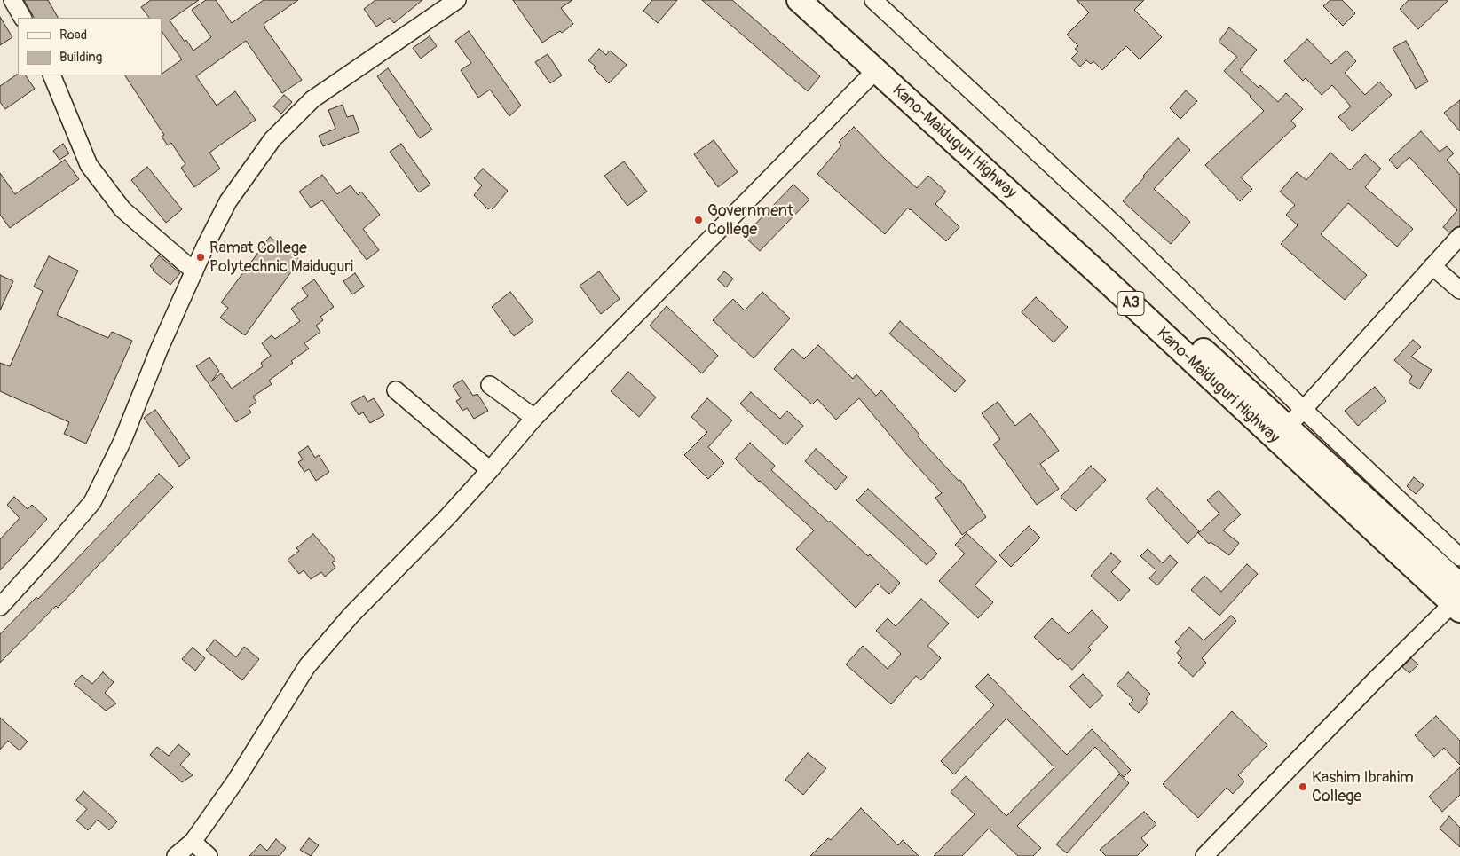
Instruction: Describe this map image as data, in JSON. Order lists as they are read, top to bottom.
{
  "streets": {
    "highway": ["Kano-Maiduguri Highway", "A3"]
  },
  "places": ["Government College", "Ramat College Polytechnic Maiduguri", "Kashim Ibrahim College"],
  "legend": ["Road", "Building"]
}
